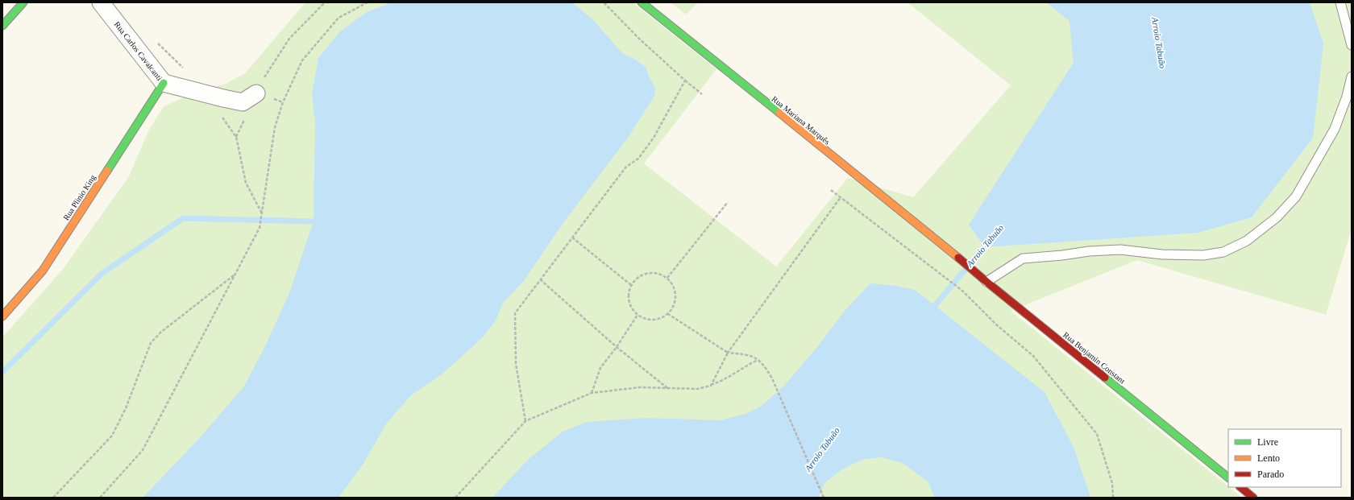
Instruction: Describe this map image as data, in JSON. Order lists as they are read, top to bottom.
{
  "streets": {
    "main road": ["Rua Mariana Marquês", "Rua Plinio King", "Rua Benjamin Constant"],
    "street": ["Rua Carlos Cavalcanti"]
  },
  "crossings": [
    ["Rua Carlos Cavalcanti", "Rua Plinio King"],
    ["Rua Mariana Marquês", "Rua Benjamin Constant"]
  ],
  "water": ["Arroio Tabuão"],
  "legend": ["Livre", "Lento", "Parado"]
}
